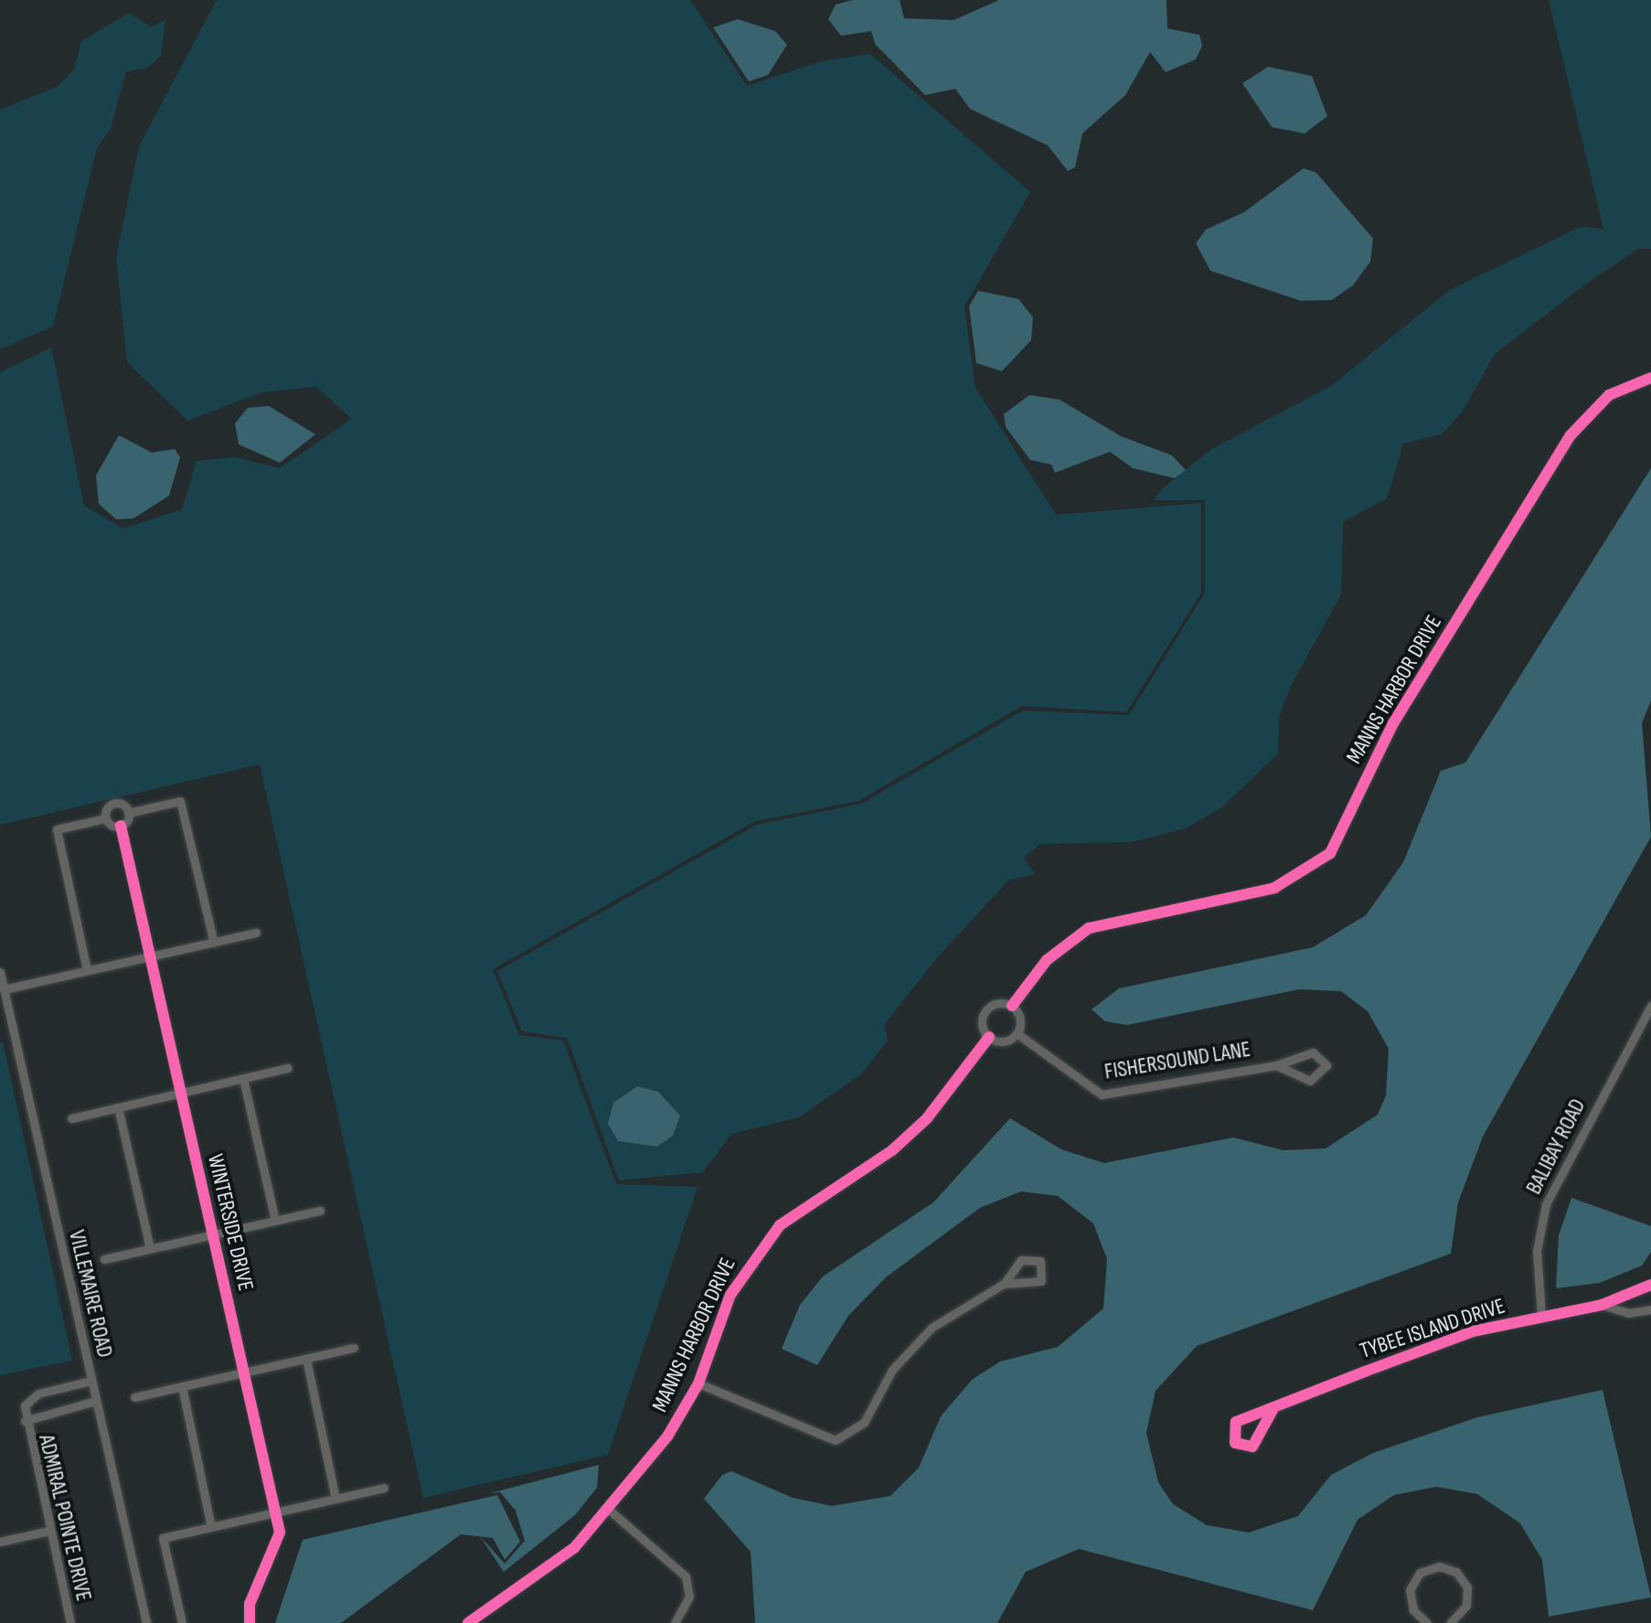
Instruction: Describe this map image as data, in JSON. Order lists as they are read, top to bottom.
{
  "streets": {
    "street": [
      "MANNS HARBOR DRIVE",
      "FISHERSOUND LANE",
      "BALIBAY ROAD",
      "WINTERSIDE DRIVE",
      "VILLEMAIRE ROAD",
      "TYBEE ISLAND DRIVE",
      "ADMIRAL POINTE DRIVE"
    ]
  },
  "crossings": [
    ["MANNS HARBOR DRIVE", "FISHERSOUND LANE"],
    ["BALIBAY ROAD", "TYBEE ISLAND DRIVE"],
    ["VILLEMAIRE ROAD", "ADMIRAL POINTE DRIVE"]
  ]
}
